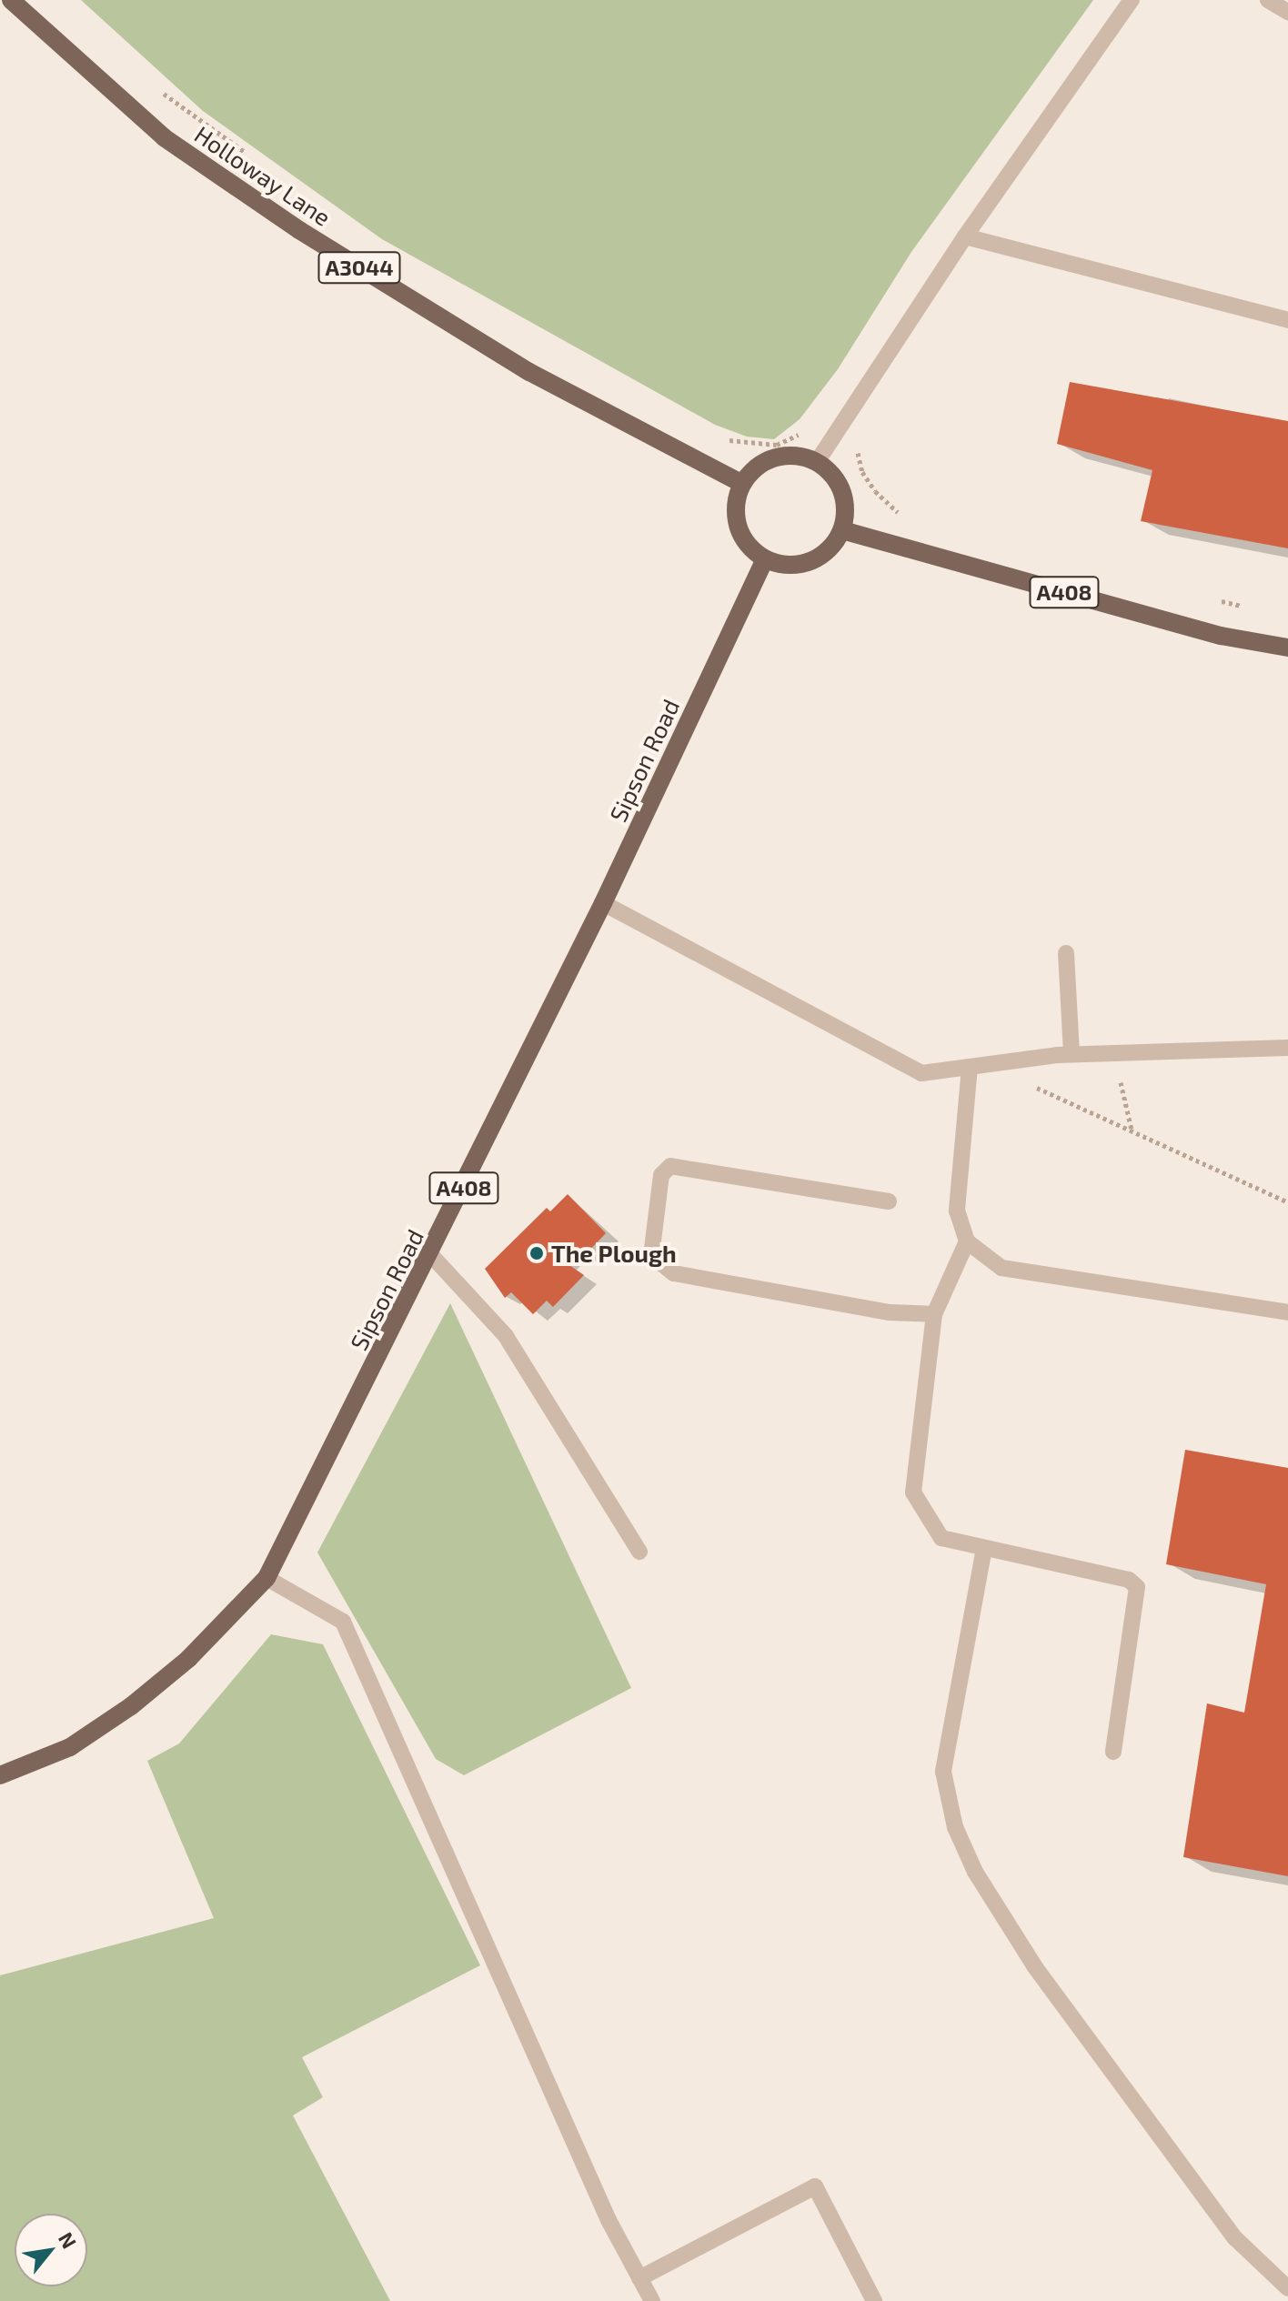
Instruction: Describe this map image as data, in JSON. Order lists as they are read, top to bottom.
{
  "streets": {
    "main road": [
      "Holloway Lane",
      "A3044",
      "A408",
      "Sipson Road"
    ]
  },
  "crossings": [
    ["Holloway Lane", "A408"],
    ["Holloway Lane", "Sipson Road"],
    ["A408", "Sipson Road"]
  ],
  "places": ["The Plough"],
  "north": "top right"
}
